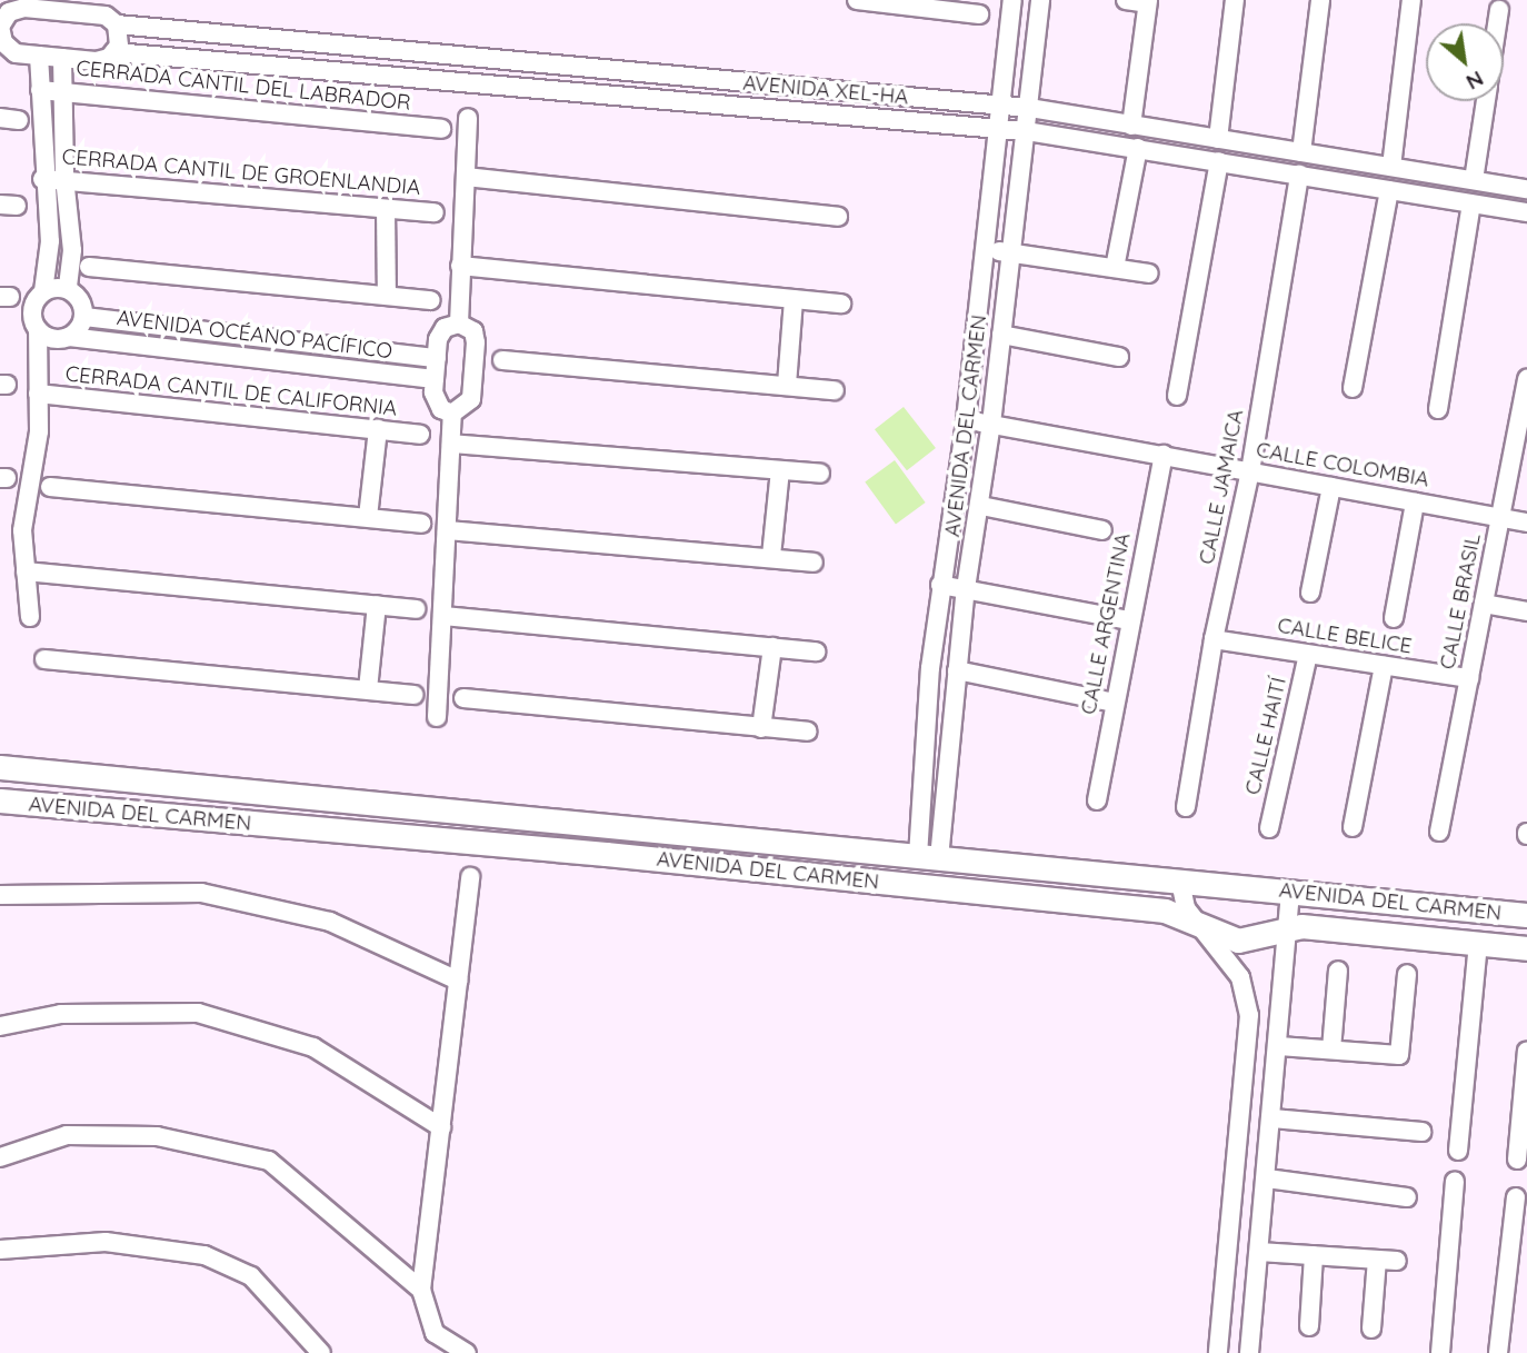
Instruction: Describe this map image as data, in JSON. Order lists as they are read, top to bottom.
{
  "streets": {
    "main road": ["AVENIDA DEL CARMEN"],
    "street": [
      "CERRADA CANTIL DEL LABRADOR",
      "AVENIDA XEL-HA",
      "CERRADA CANTIL DE GROENLANDIA",
      "AVENIDA OCÉANO PACÍFICO",
      "CERRADA CANTIL DE CALIFORNIA",
      "CALLE COLOMBIA",
      "CALLE JAMAICA",
      "CALLE BRASIL",
      "CALLE ARGENTINA",
      "CALLE BELICE",
      "CALLE HAITÍ"
    ]
  },
  "crossings": [
    ["AVENIDA XEL-HA", "AVENIDA DEL CARMEN"],
    ["AVENIDA XEL-HA", "CALLE JAMAICA"],
    ["AVENIDA DEL CARMEN", "CALLE COLOMBIA"],
    ["CALLE COLOMBIA", "CALLE JAMAICA"],
    ["CALLE COLOMBIA", "CALLE BRASIL"],
    ["CALLE COLOMBIA", "CALLE ARGENTINA"],
    ["CALLE JAMAICA", "CALLE BELICE"],
    ["CALLE BRASIL", "CALLE BELICE"],
    ["CALLE BELICE", "CALLE HAITÍ"]
  ],
  "north": "bottom right"
}
